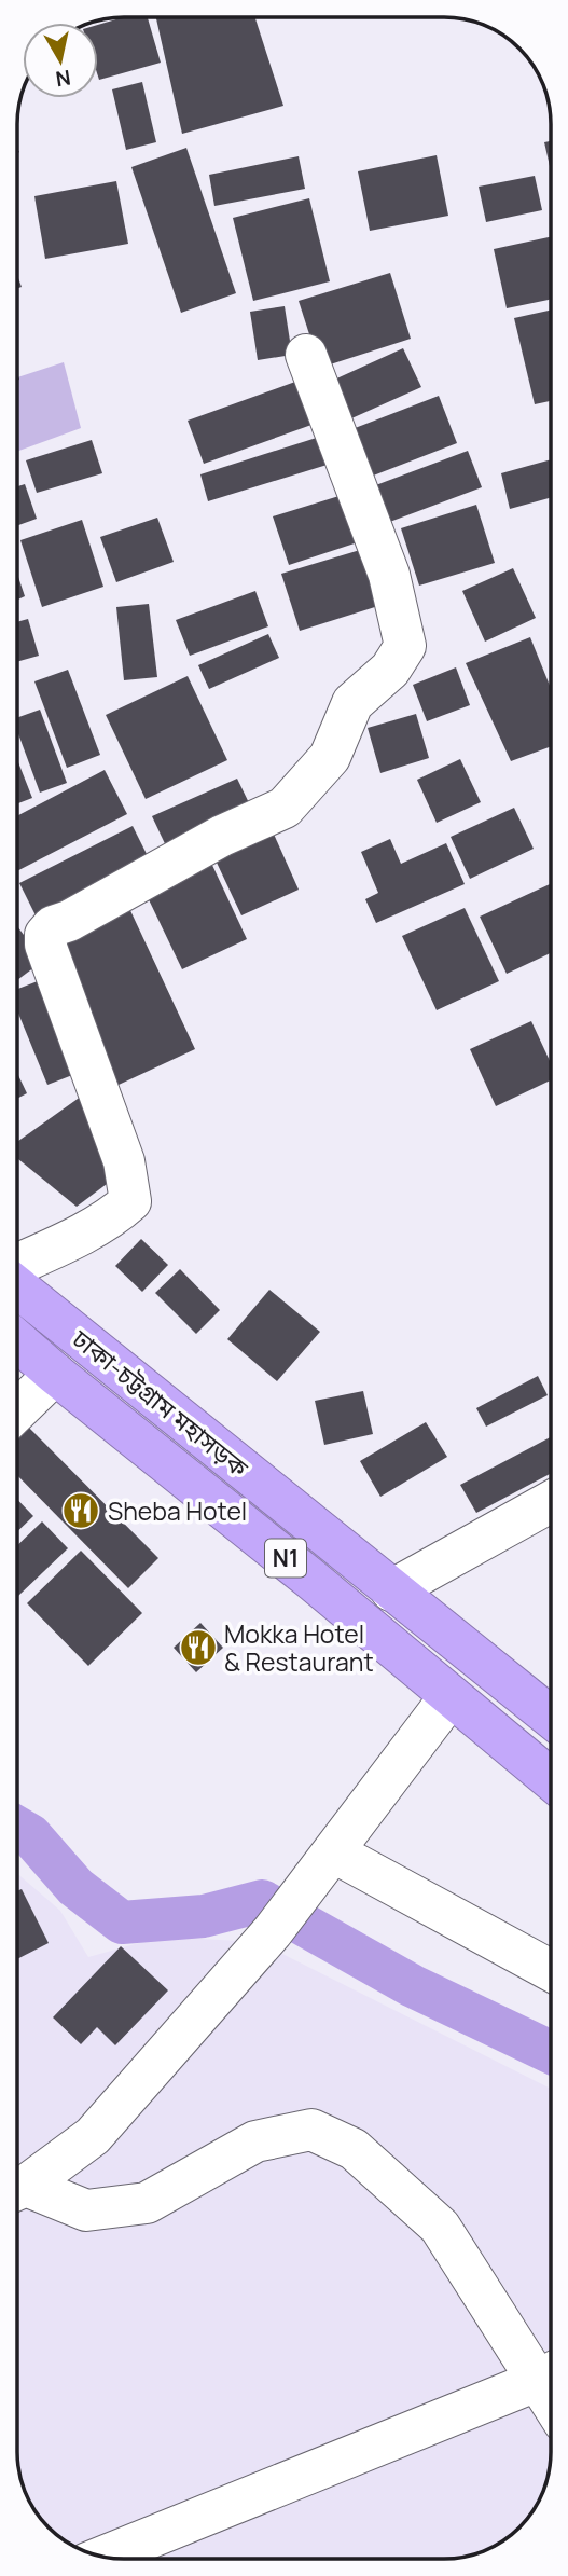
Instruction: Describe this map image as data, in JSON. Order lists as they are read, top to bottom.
{
  "streets": {
    "highway": ["ঢাকা-চট্টগ্রাম মহাসড়ক", "N1"]
  },
  "places": {
    "restaurant": ["Sheba Hotel", "Mokka Hotel & Restaurant"]
  },
  "north": "bottom"
}
